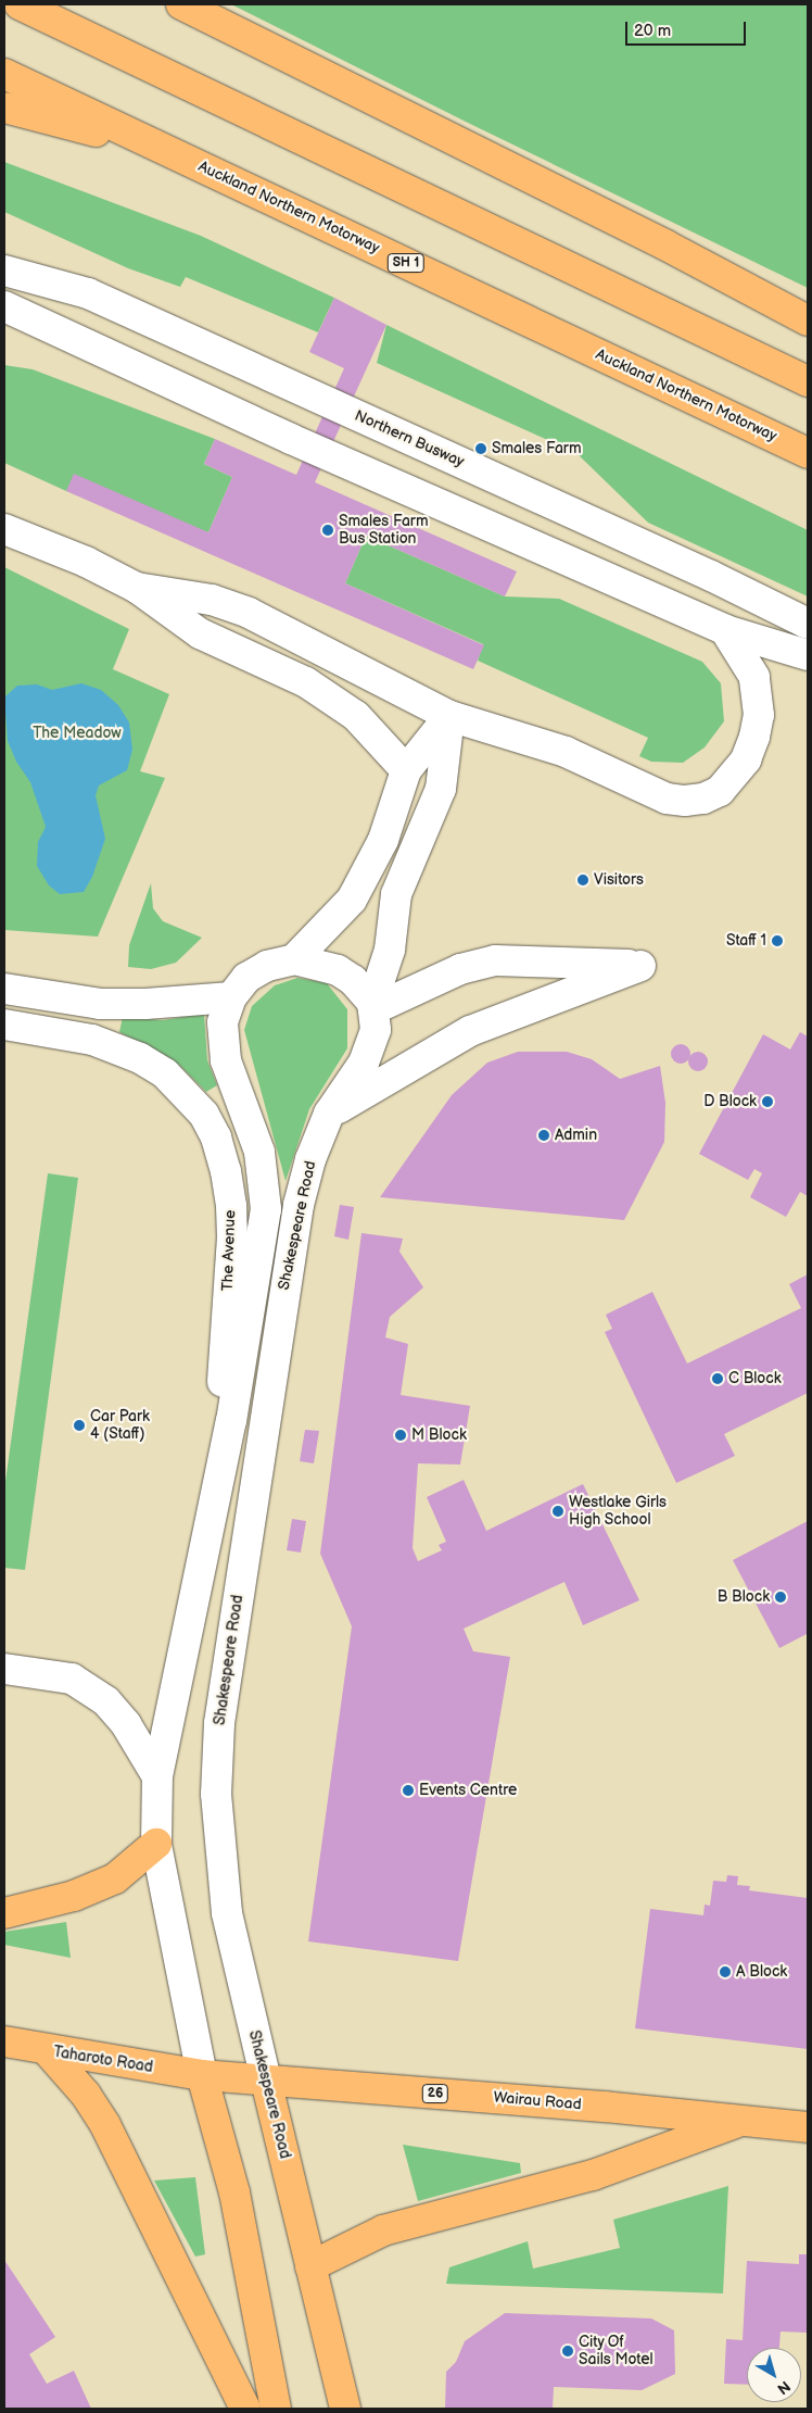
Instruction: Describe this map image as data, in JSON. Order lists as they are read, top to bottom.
{
  "streets": {
    "main road": [
      "Auckland Northern Motorway",
      "SH 1",
      "Shakespeare Road",
      "Taharoto Road",
      "26",
      "Wairau Road"
    ],
    "street": ["Northern Busway", "The Avenue"]
  },
  "crossings": [
    ["Shakespeare Road", "The Avenue"],
    ["Shakespeare Road", "Taharoto Road"],
    ["Shakespeare Road", "26"],
    ["Shakespeare Road", "Wairau Road"],
    ["Taharoto Road", "26"],
    ["26", "Wairau Road"]
  ],
  "parks": ["The Meadow"],
  "places": [
    "Smales Farm",
    "Smales Farm Bus Station",
    "Visitors",
    "Staff 1",
    "D Block",
    "Admin",
    "C Block",
    "Car Park 4 (Staff)",
    "M Block",
    "Westlake Girls High School",
    "B Block",
    "Events Centre",
    "A Block",
    "City Of Sails Motel"
  ],
  "scale_bar": "20 m",
  "north": "bottom right"
}
